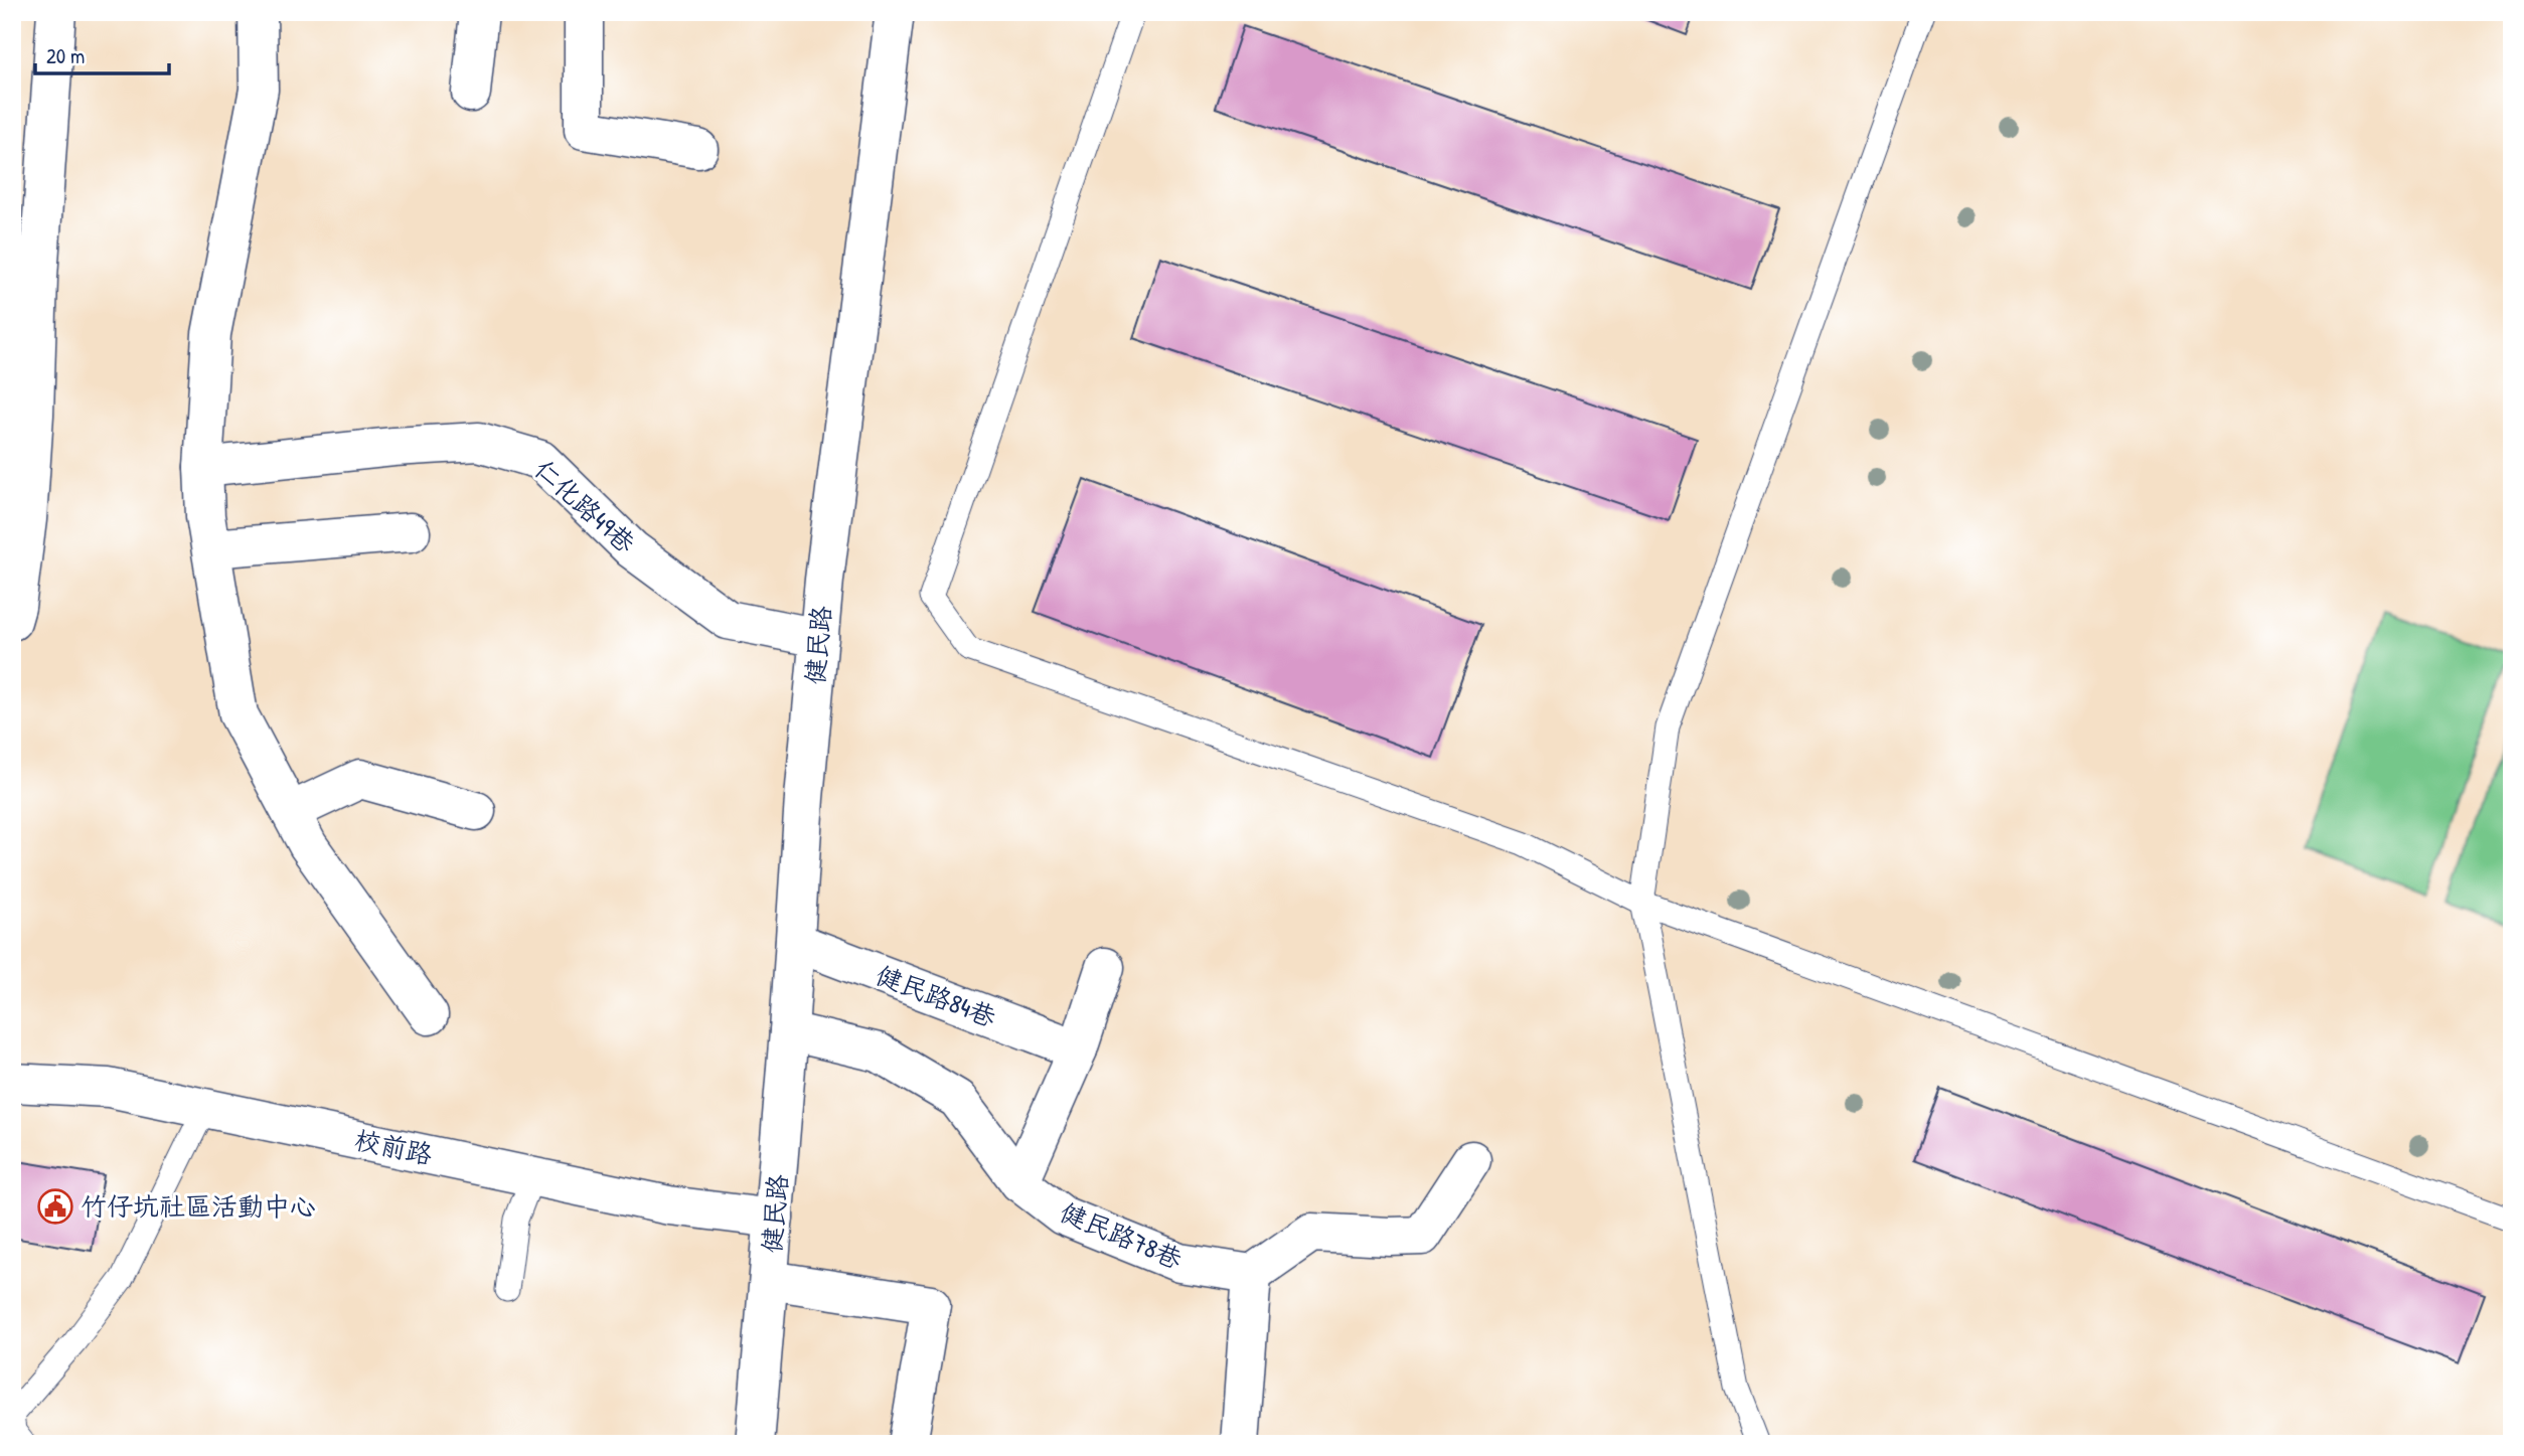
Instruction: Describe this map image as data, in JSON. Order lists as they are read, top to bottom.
{
  "streets": {
    "street": [
      "仁化路49巷",
      "健民路",
      "健民路84巷",
      "校前路",
      "健民路78巷"
    ]
  },
  "crossings": [
    ["仁化路49巷", "健民路"],
    ["健民路", "健民路84巷"],
    ["健民路", "校前路"],
    ["健民路", "健民路78巷"]
  ],
  "places": {
    "public building": ["竹仔坑社區活動中心"]
  },
  "scale_bar": "20 m"
}
